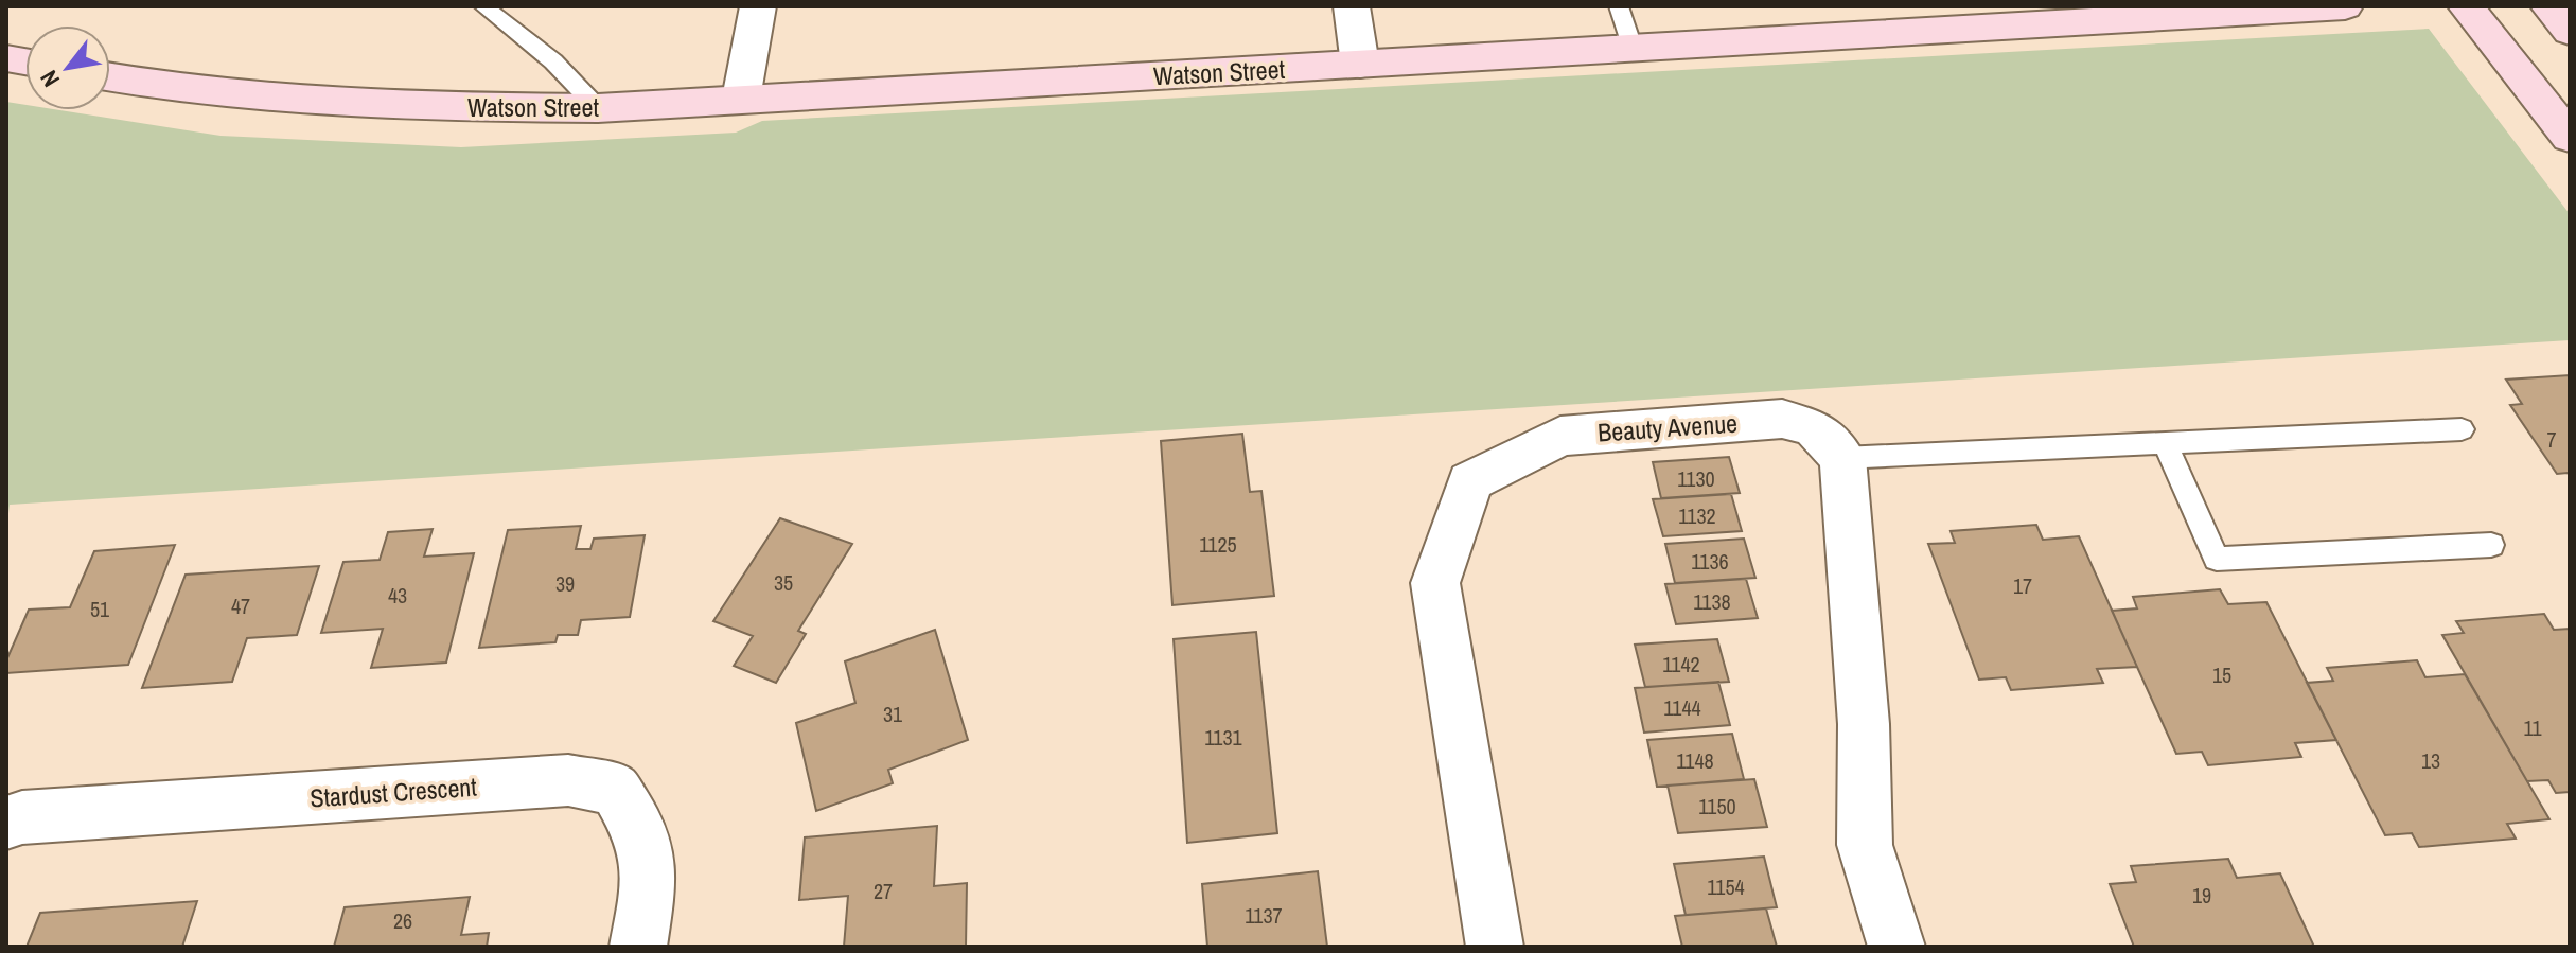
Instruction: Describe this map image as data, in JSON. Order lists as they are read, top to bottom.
{
  "streets": {
    "street": ["Watson Street", "Beauty Avenue", "Stardust Crescent"]
  },
  "house_numbers": [
    "7",
    "1130",
    "1132",
    "1125",
    "1136",
    "35",
    "39",
    "17",
    "43",
    "1138",
    "47",
    "51",
    "1142",
    "15",
    "1144",
    "31",
    "11",
    "1131",
    "1148",
    "13",
    "1150",
    "1154",
    "27",
    "19",
    "1137",
    "26"
  ],
  "north": "bottom left"
}
